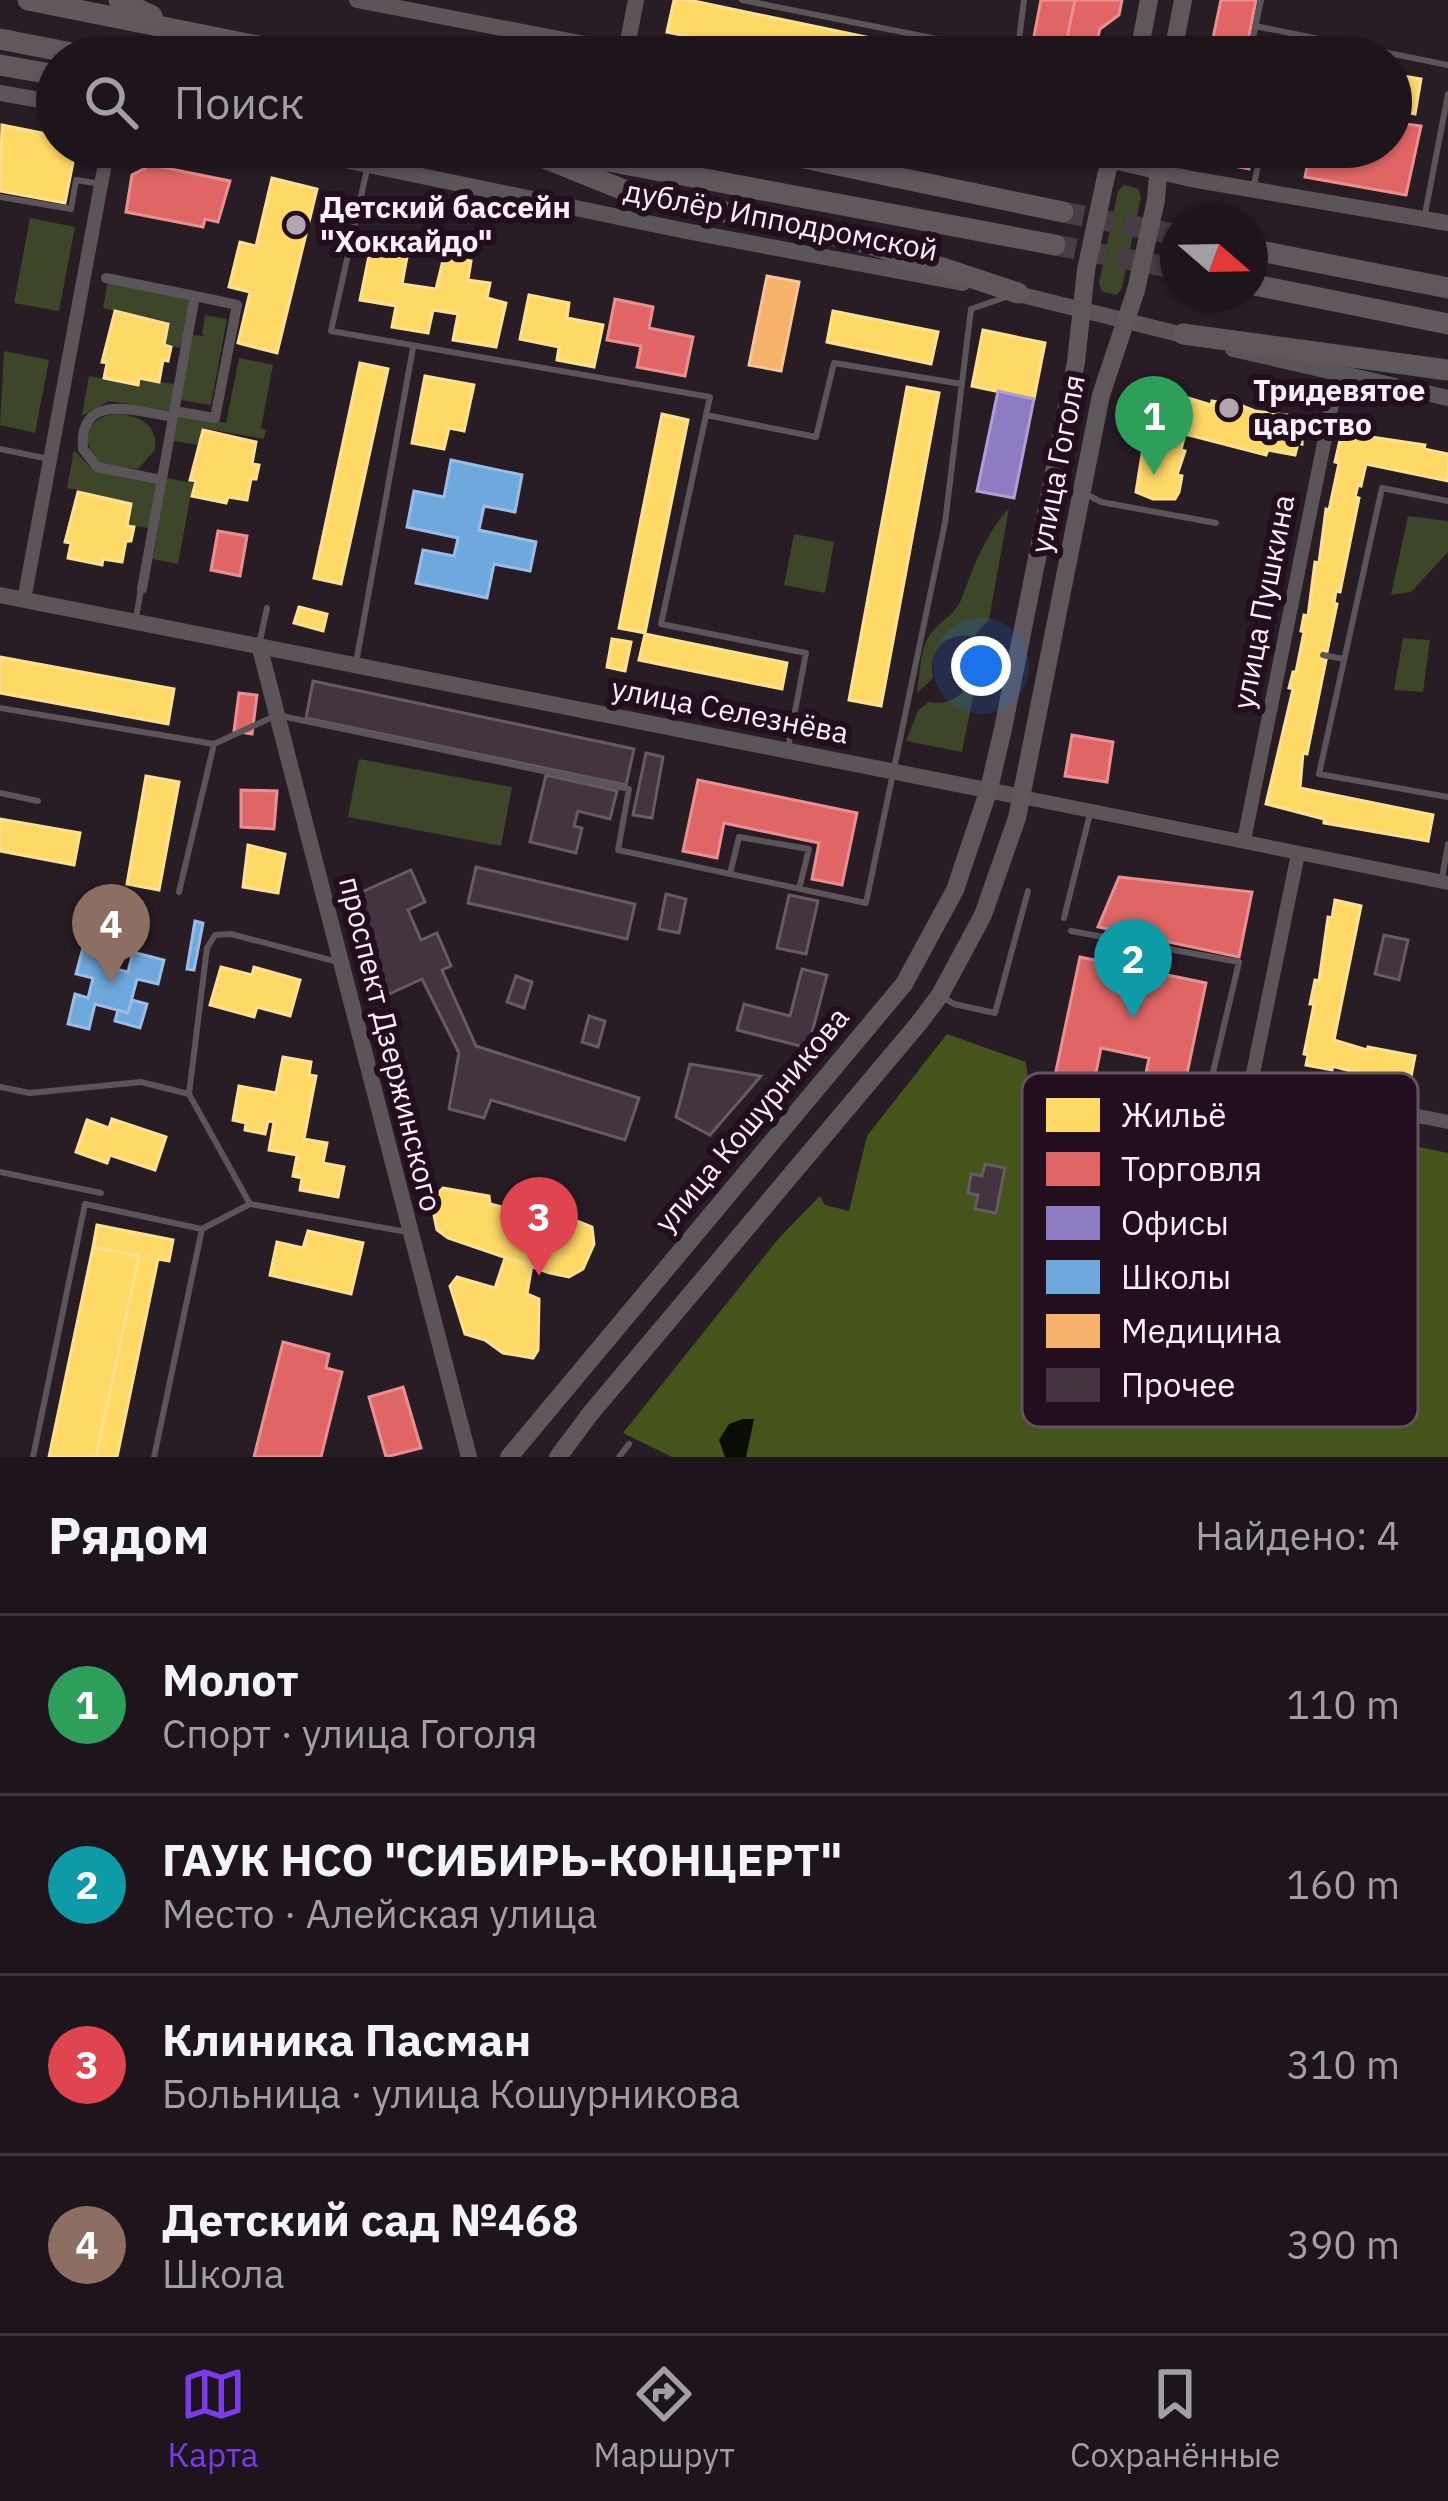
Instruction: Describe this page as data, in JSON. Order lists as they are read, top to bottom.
{
  "streets": {
    "main road": ["улица Гоголя", "улица Кошурникова"],
    "street": [
      "дублёр Ипподромской",
      "улица Пушкина",
      "улица Селезнёва",
      "проспект Дзержинского"
    ]
  },
  "crossings": [
    ["дублёр Ипподромской", "улица Гоголя"],
    ["улица Гоголя", "улица Селезнёва"],
    ["улица Гоголя", "улица Кошурникова"],
    ["улица Пушкина", "улица Селезнёва"],
    ["улица Селезнёва", "проспект Дзержинского"],
    ["улица Селезнёва", "улица Кошурникова"]
  ],
  "places": ["Детский бассейн \"Хоккайдо\"", "Тридевятое царство"],
  "legend": [
    "Жильё",
    "Торговля",
    "Офисы",
    "Школы",
    "Медицина",
    "Прочее"
  ],
  "north": "right",
  "page": {
    "search": "Поиск",
    "pins": [
      "1",
      "4",
      "2",
      "3"
    ],
    "heading": ["Рядом", "Найдено: 4"],
    "list": [
      {
        "mark": "1",
        "name": "Молот",
        "note": "Спорт · улица Гоголя",
        "value": "110 m"
      },
      {
        "mark": "2",
        "name": "ГАУК НСО \"СИБИРЬ-КОНЦЕРТ\"",
        "note": "Место · Алейская улица",
        "value": "160 m"
      },
      {
        "mark": "3",
        "name": "Клиника Пасман",
        "note": "Больница · улица Кошурникова",
        "value": "310 m"
      },
      {
        "mark": "4",
        "name": "Детский сад №468",
        "note": "Школа",
        "value": "390 m"
      }
    ],
    "nav": ["Карта", "Маршрут", "Сохранённые"]
  }
}
